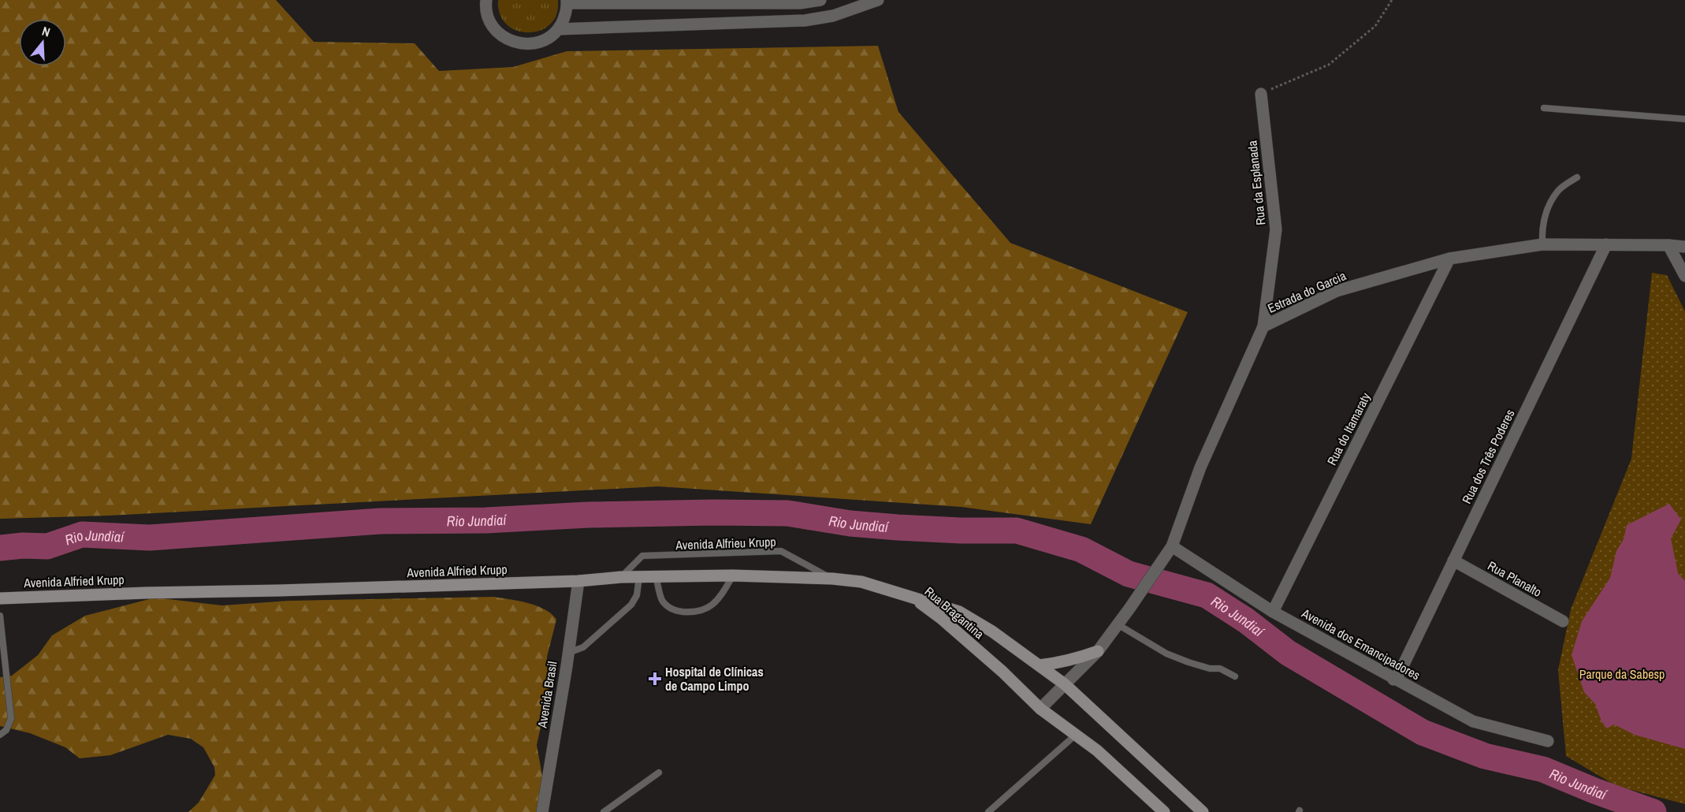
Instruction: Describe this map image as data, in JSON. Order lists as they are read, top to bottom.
{
  "streets": {
    "main road": ["Avenida Alfried Krupp", "Rua Bragantina"],
    "street": [
      "Rua da Esplanada",
      "Estrada do Garcia",
      "Rua do Itamaraty",
      "Rua dos Três Poderes",
      "Rua Planalto",
      "Avenida dos Emancipadores",
      "Avenida Brasil"
    ],
    "lane": ["Avenida Alfrieu Krupp"]
  },
  "crossings": [
    ["Rua da Esplanada", "Estrada do Garcia"],
    ["Estrada do Garcia", "Rua do Itamaraty"],
    ["Estrada do Garcia", "Rua dos Três Poderes"],
    ["Estrada do Garcia", "Rua Bragantina"],
    ["Estrada do Garcia", "Avenida dos Emancipadores"],
    ["Rua do Itamaraty", "Avenida dos Emancipadores"],
    ["Rua dos Três Poderes", "Rua Planalto"],
    ["Rua dos Três Poderes", "Avenida dos Emancipadores"],
    ["Avenida Alfrieu Krupp", "Avenida Alfried Krupp"],
    ["Avenida Alfried Krupp", "Rua Bragantina"],
    ["Avenida Alfried Krupp", "Avenida Brasil"]
  ],
  "water": ["Rio Jundiaí"],
  "parks": ["Parque da Sabesp"],
  "places": {
    "health": ["Hospital de Clínicas de Campo Limpo"]
  },
  "north": "top"
}
